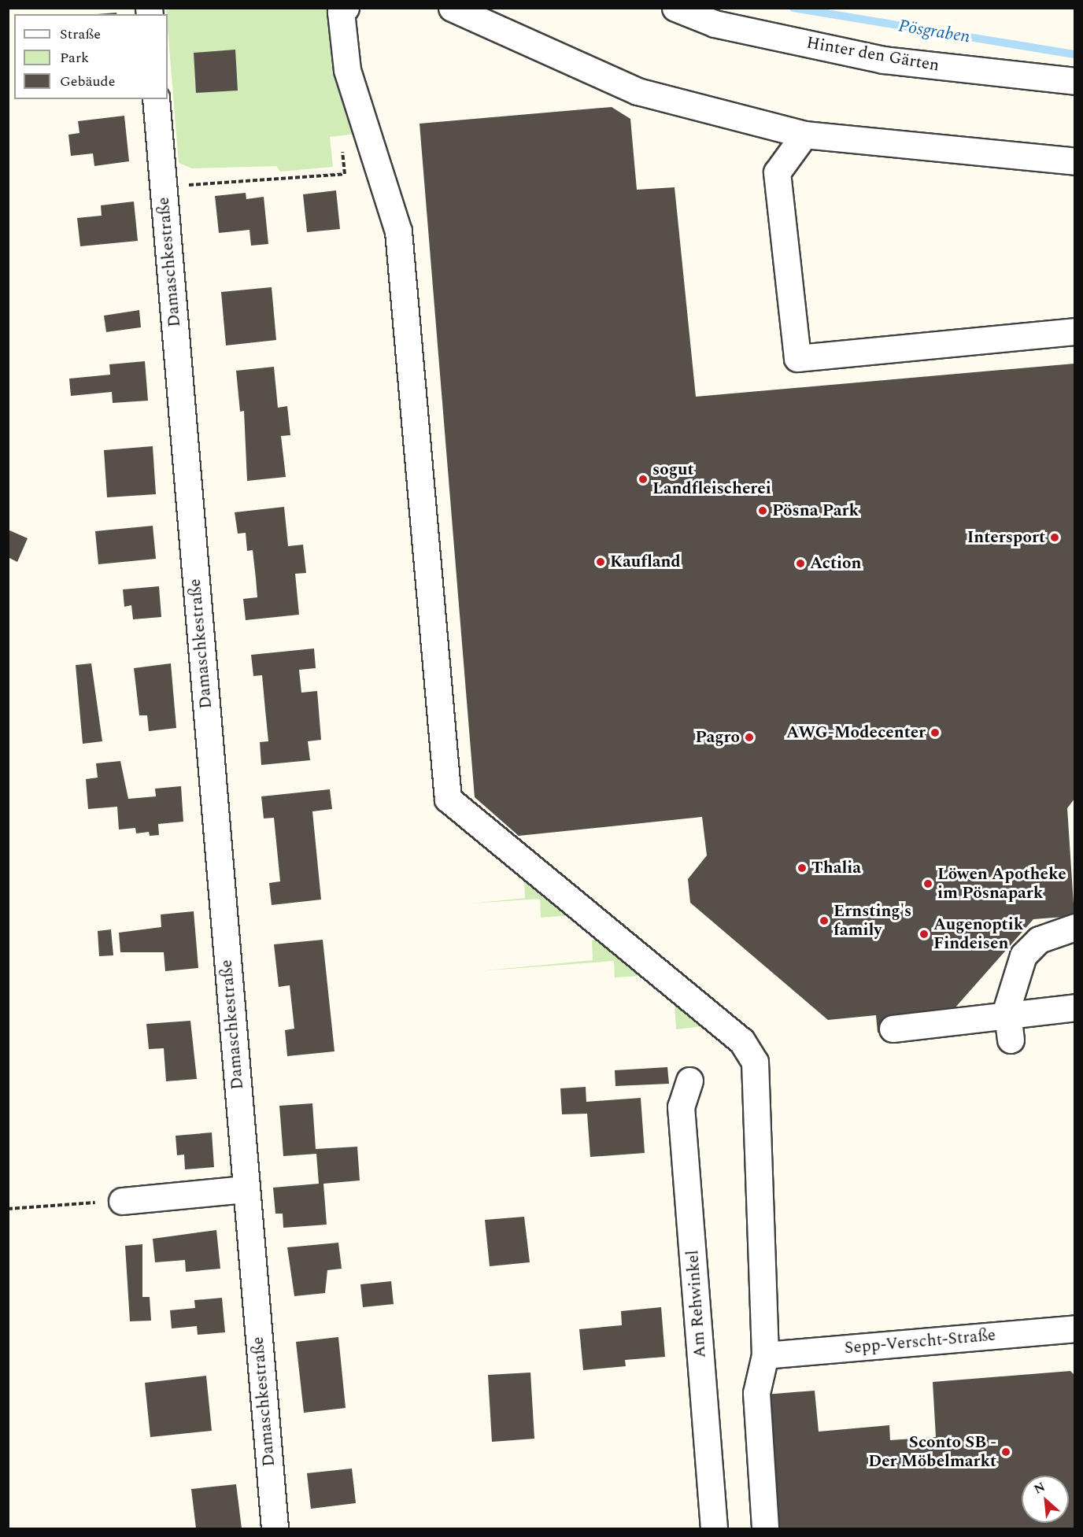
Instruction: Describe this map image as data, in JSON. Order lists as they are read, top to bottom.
{
  "streets": {
    "street": [
      "Hinter den Gärten",
      "Damaschkestraße",
      "Am Rehwinkel",
      "Sepp-Verscht-Straße"
    ]
  },
  "water": ["Pösgraben"],
  "places": [
    "sogut Landfleischerei",
    "Pösna Park",
    "Intersport",
    "Kaufland",
    "Action",
    "AWG-Modecenter",
    "Pagro",
    "Thalia",
    "Löwen Apotheke im Pösnapark",
    "Ernsting's family",
    "Augenoptik Findeisen",
    "Sconto SB - Der Möbelmarkt"
  ],
  "legend": ["Straße", "Park", "Gebäude"],
  "north": "top left"
}
